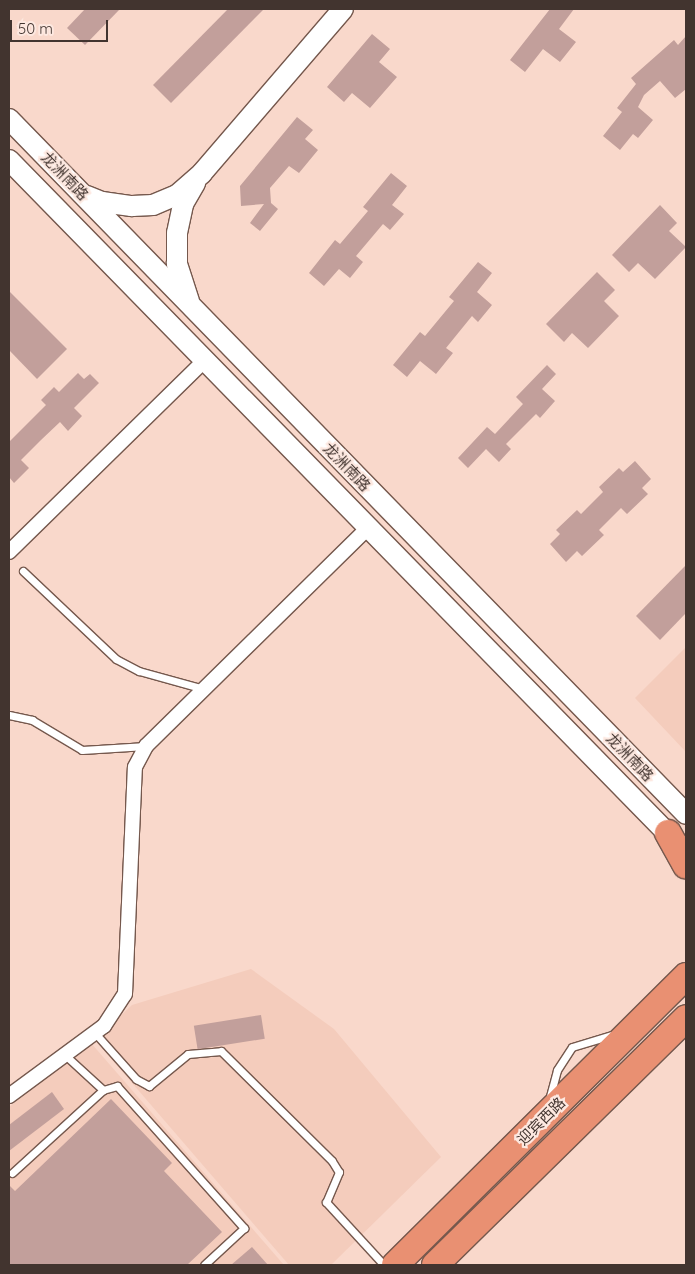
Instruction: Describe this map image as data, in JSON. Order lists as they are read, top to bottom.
{
  "streets": {
    "highway": ["迎宾西路"],
    "main road": ["龙洲南路"]
  },
  "scale_bar": "50 m"
}
